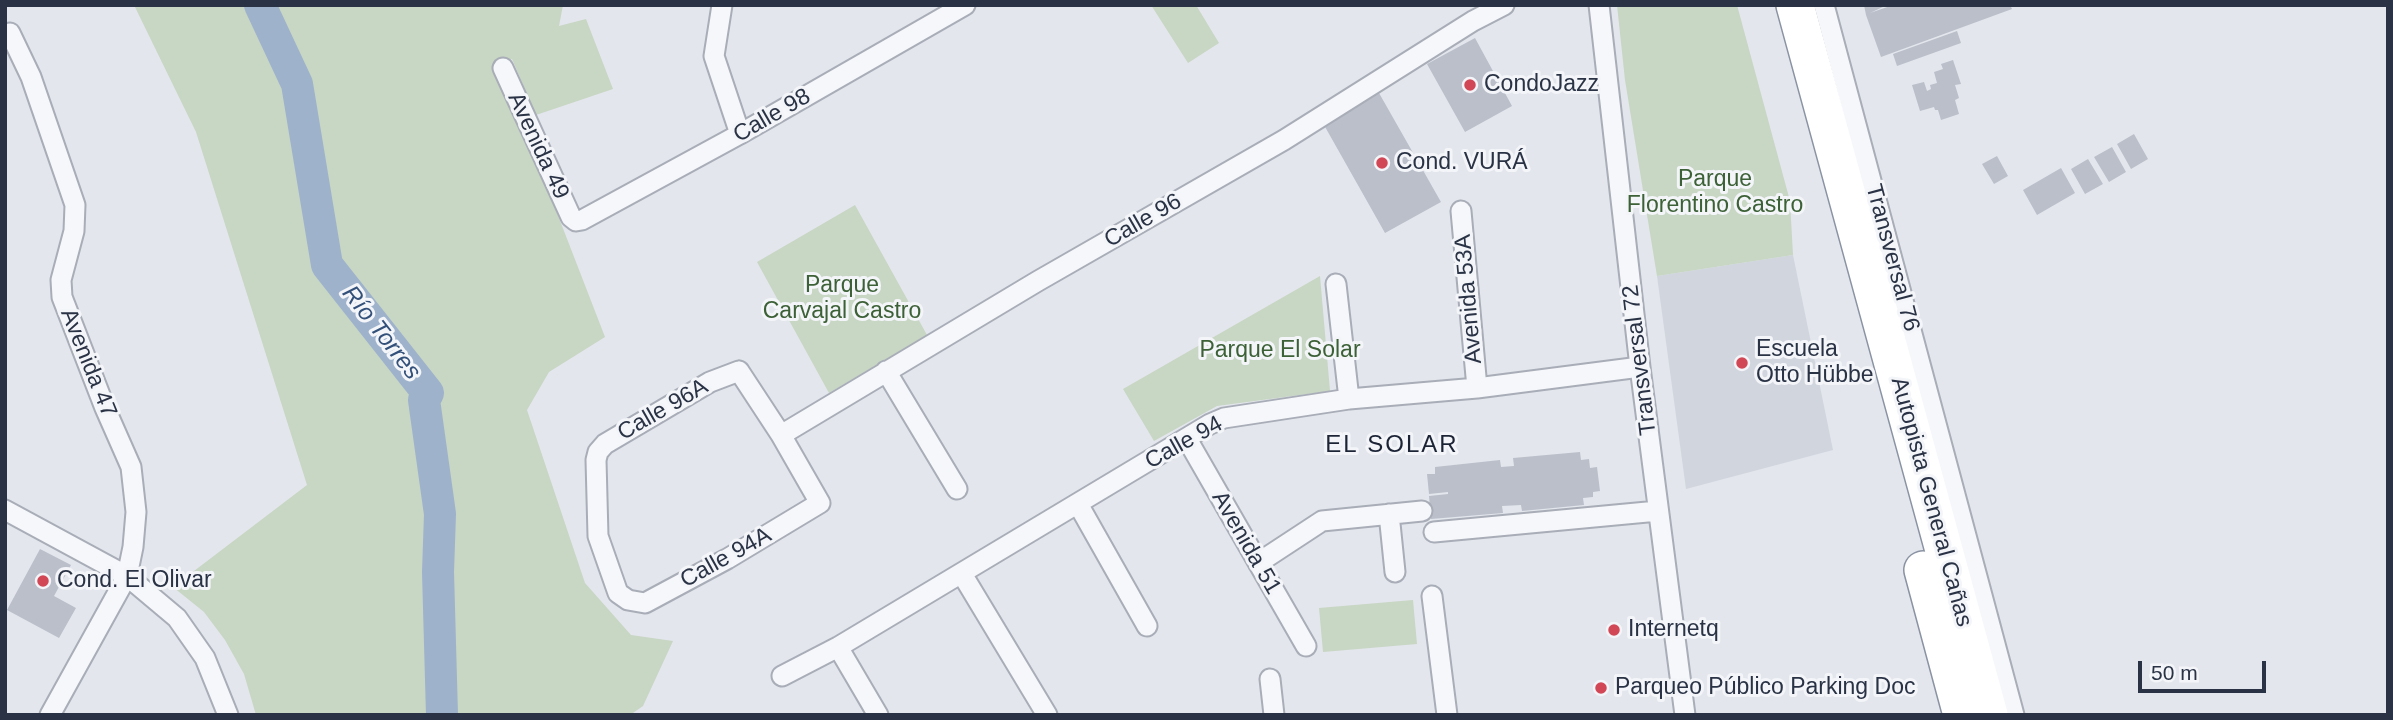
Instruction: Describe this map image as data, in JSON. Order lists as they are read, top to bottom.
{
  "streets": {
    "highway": ["Autopista General Cañas"],
    "street": [
      "Calle 98",
      "Avenida 49",
      "Calle 96",
      "Transversal 76",
      "Avenida 53A",
      "Transversal 72",
      "Avenida 47",
      "Calle 96A",
      "Calle 94",
      "Avenida 51",
      "Calle 94A"
    ]
  },
  "crossings": [
    ["Calle 98", "Avenida 49"],
    ["Calle 96", "Calle 96A"],
    ["Calle 96", "Calle 94A"],
    ["Avenida 53A", "Calle 94"],
    ["Transversal 72", "Calle 94"],
    ["Calle 96A", "Calle 94A"],
    ["Calle 94", "Avenida 51"]
  ],
  "districts": ["EL SOLAR"],
  "water": ["Río Torres"],
  "parks": ["Parque Florentino Castro", "Parque Carvajal Castro", "Parque El Solar"],
  "places": [
    "CondoJazz",
    "Cond. VURÁ",
    "Escuela Otto Hübbe",
    "Cond. El Olivar",
    "Internetq",
    "Parqueo Público Parking Doc"
  ],
  "scale_bar": "50 m"
}
